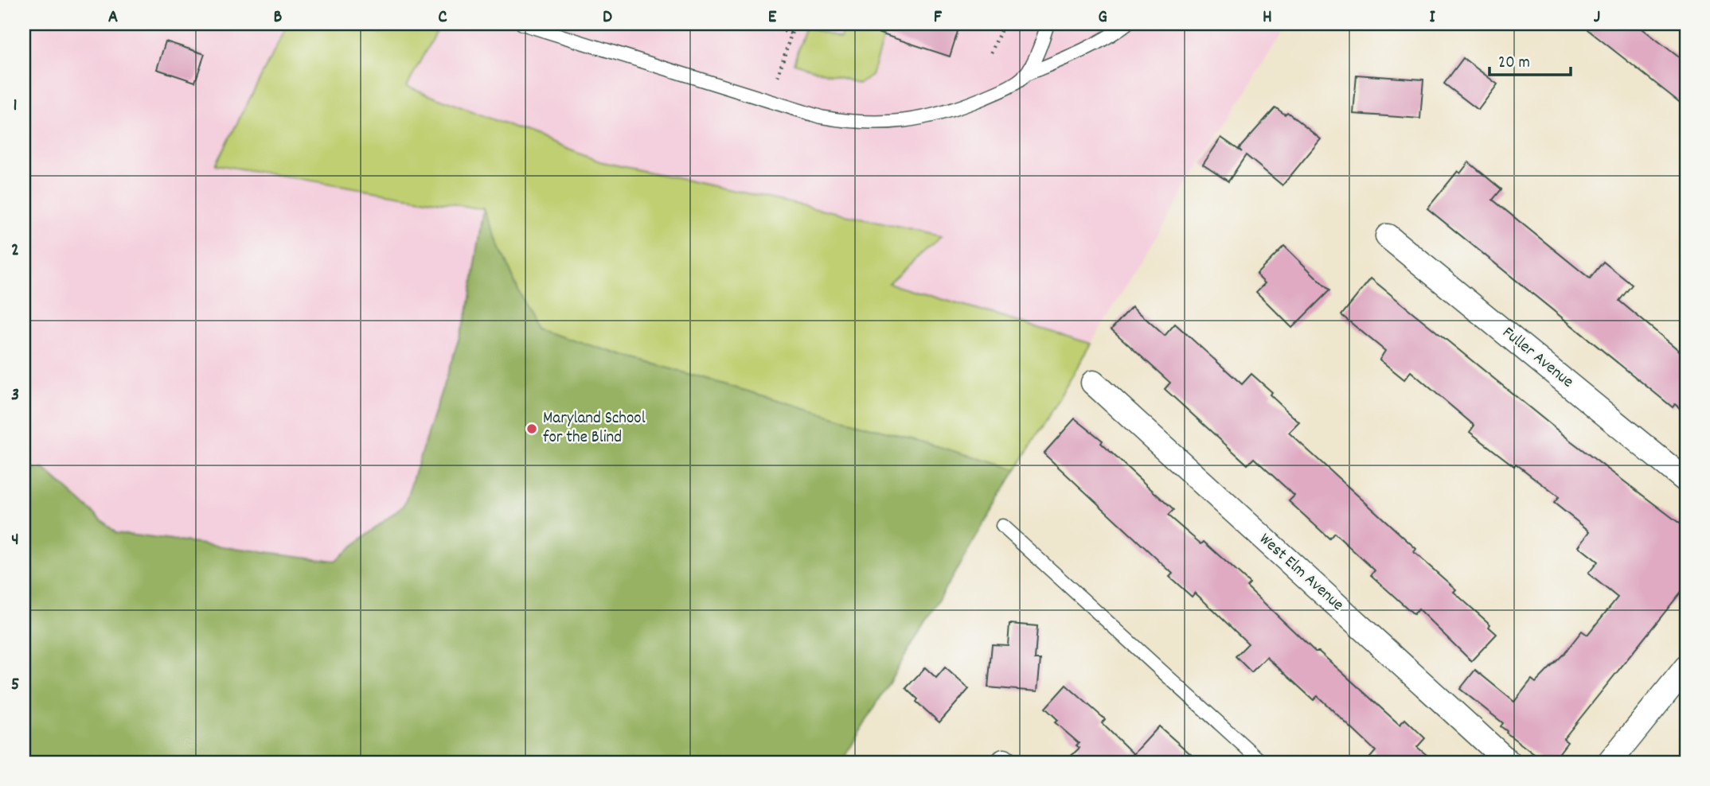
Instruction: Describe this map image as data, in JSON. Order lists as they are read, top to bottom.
{
  "streets": {
    "street": ["Fuller Avenue", "West Elm Avenue"]
  },
  "places": ["Maryland School for the Blind"],
  "scale_bar": "20 m",
  "grid": {
    "columns": [
      "A",
      "B",
      "C",
      "D",
      "E",
      "F",
      "G",
      "H",
      "I",
      "J"
    ],
    "rows": [
      "1",
      "2",
      "3",
      "4",
      "5"
    ]
  }
}
